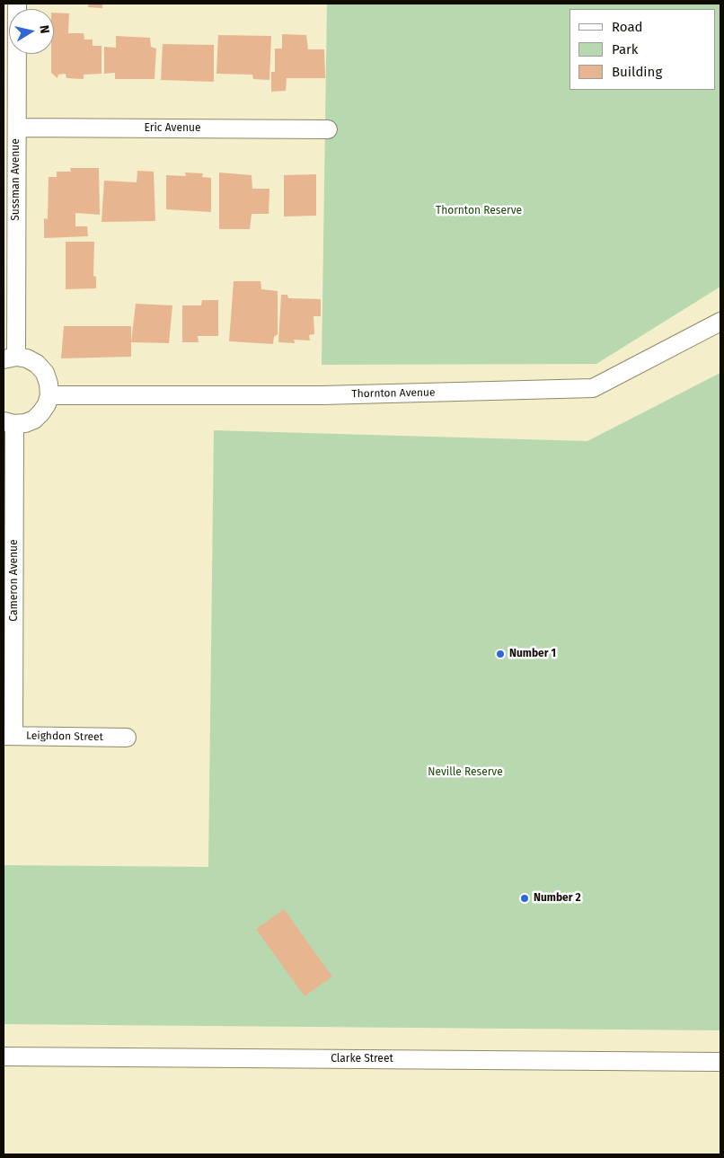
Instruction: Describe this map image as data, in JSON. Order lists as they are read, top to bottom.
{
  "streets": {
    "street": [
      "Eric Avenue",
      "Sussman Avenue",
      "Thornton Avenue",
      "Cameron Avenue",
      "Leighdon Street",
      "Clarke Street"
    ]
  },
  "crossings": [
    ["Eric Avenue", "Sussman Avenue"],
    ["Cameron Avenue", "Leighdon Street"]
  ],
  "parks": ["Thornton Reserve", "Neville Reserve"],
  "places": ["Number 1", "Number 2"],
  "legend": ["Road", "Park", "Building"],
  "north": "right"
}
